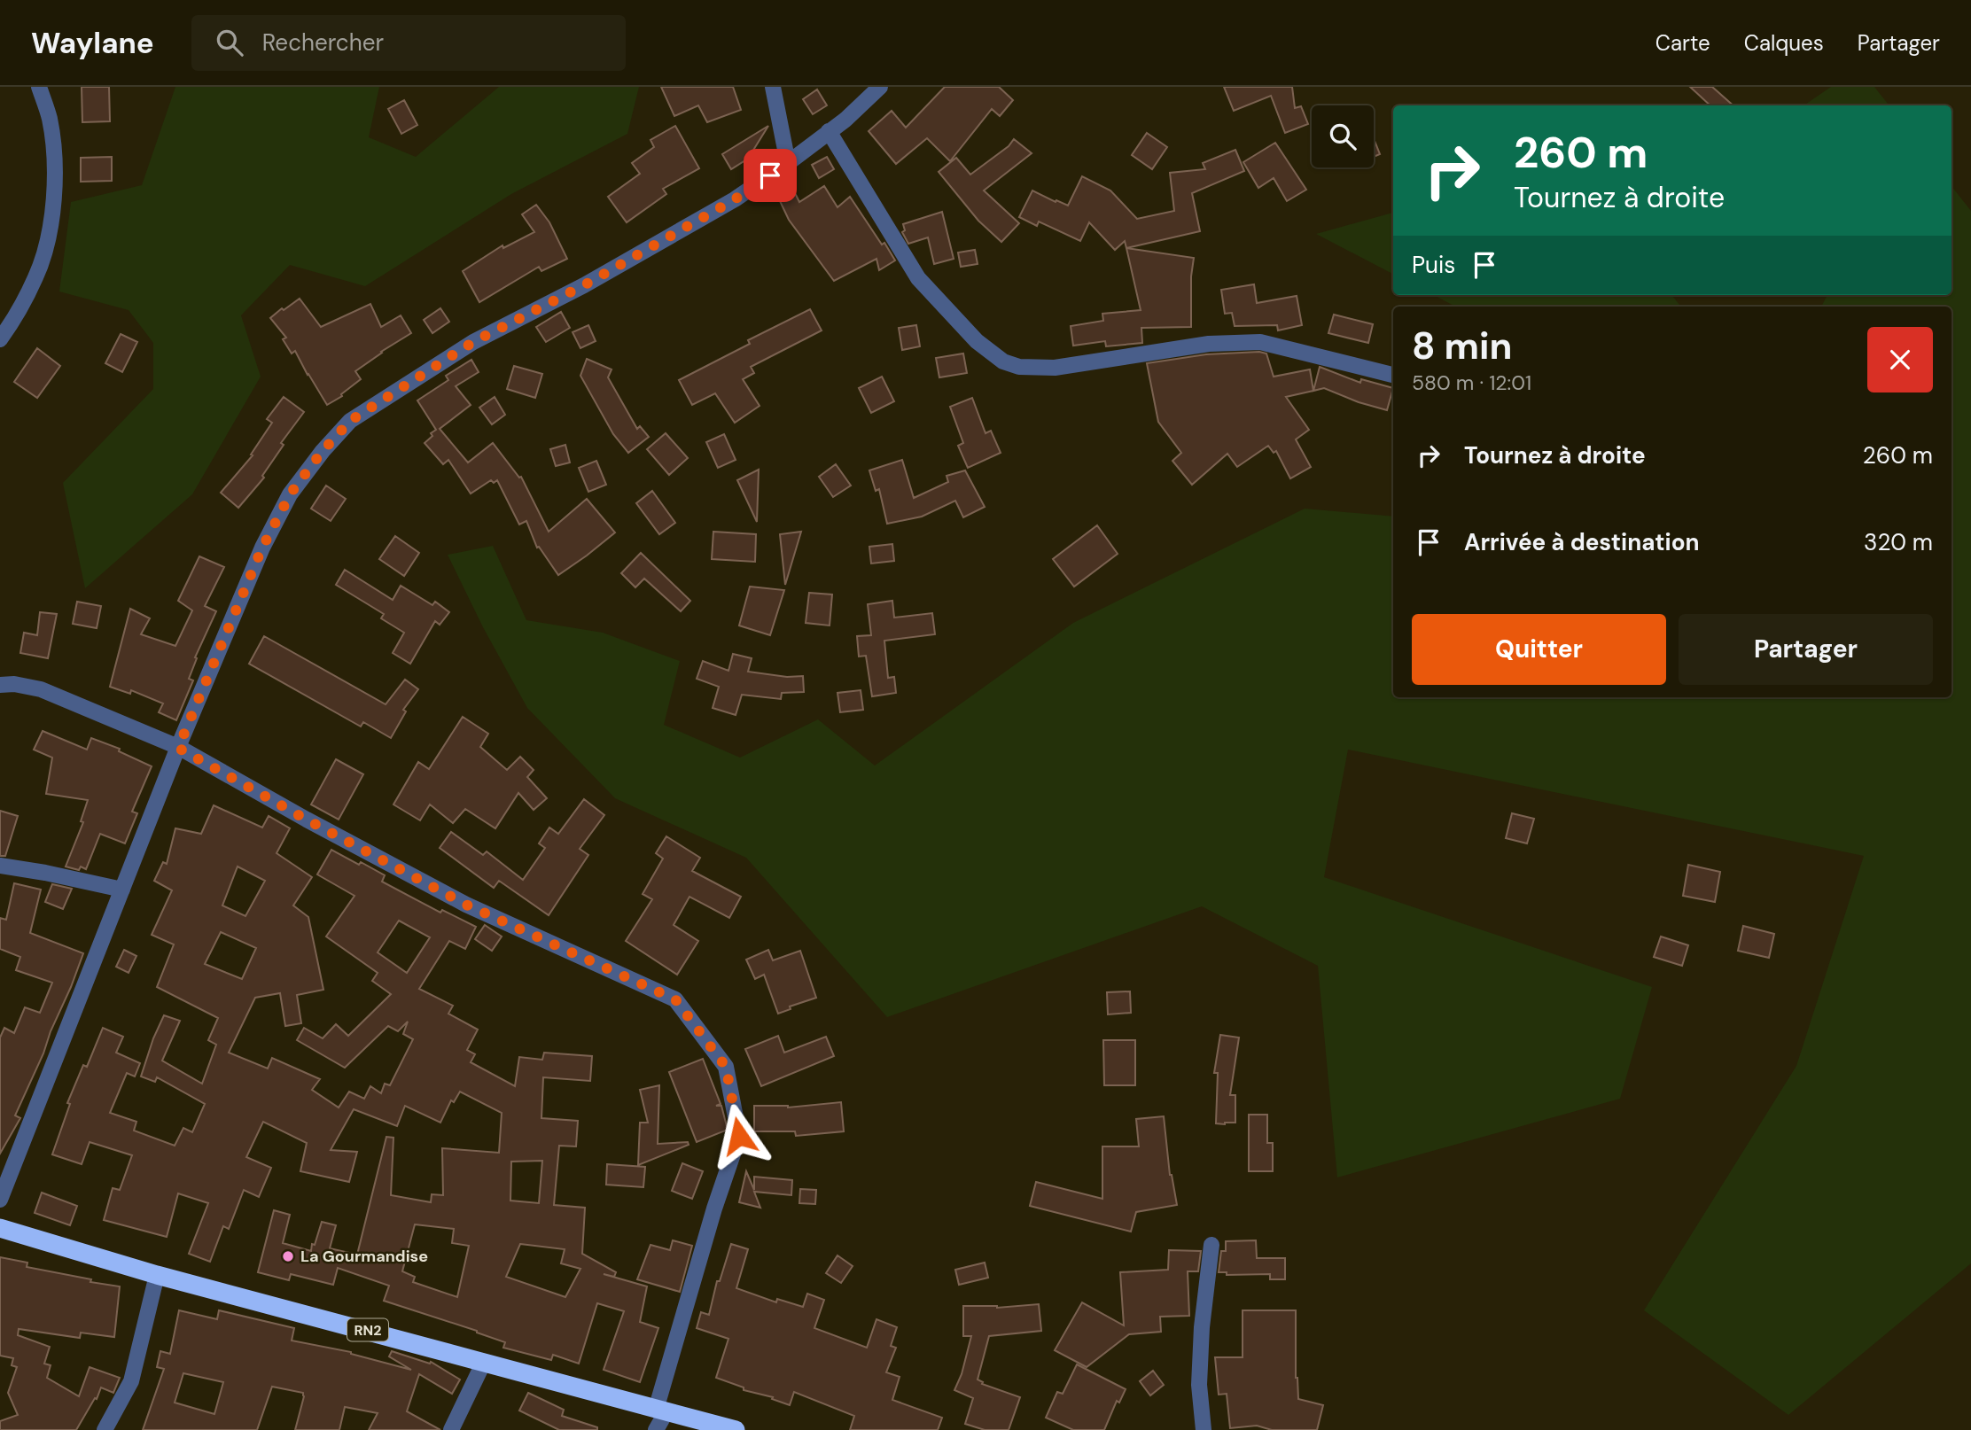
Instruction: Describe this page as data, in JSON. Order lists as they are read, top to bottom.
{
  "streets": {
    "highway": ["RN2"]
  },
  "places": ["La Gourmandise"],
  "page": {
    "header": "Waylane",
    "search": "Rechercher",
    "nav": ["Carte", "Calques", "Partager"],
    "turn": ["260 m", "Tournez à droite"],
    "then": "Puis",
    "heading": ["8 min", "580 m · 12:01"],
    "list": [
      {
        "name": "Tournez à droite",
        "value": "260 m"
      },
      {
        "name": "Arrivée à destination",
        "value": "320 m"
      }
    ],
    "buttons": ["Quitter", "Partager"]
  }
}
